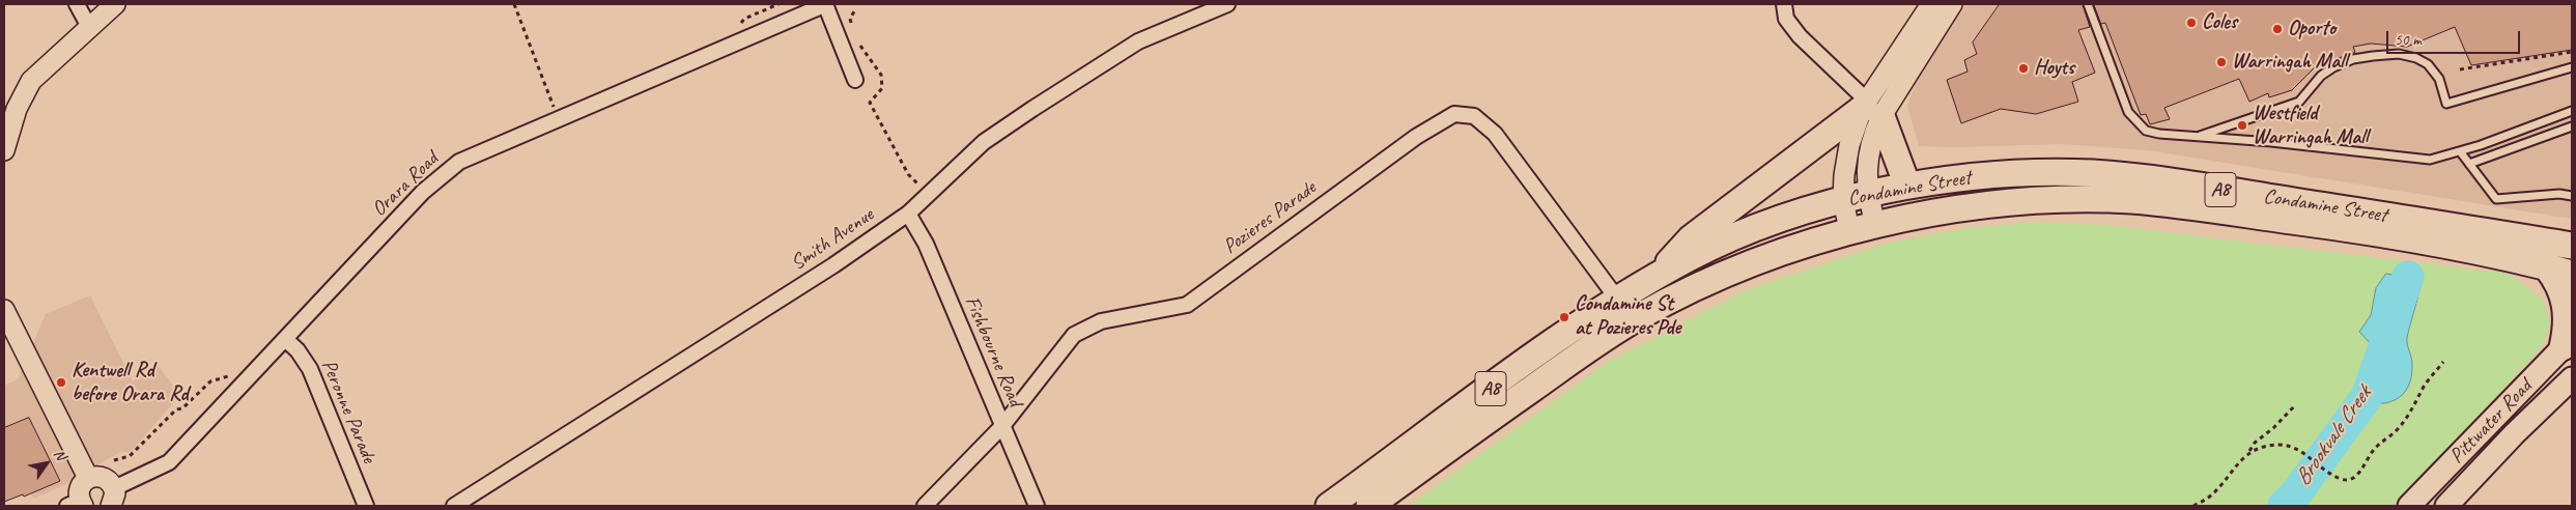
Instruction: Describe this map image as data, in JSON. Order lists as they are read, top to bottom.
{
  "streets": {
    "highway": ["Condamine Street", "A8"],
    "main road": ["Pittwater Road"],
    "street": [
      "Orara Road",
      "Pozieres Parade",
      "Smith Avenue",
      "Fishbourne Road",
      "Peronne Parade"
    ]
  },
  "crossings": [
    ["Orara Road", "Peronne Parade"],
    ["Condamine Street", "Pozieres Parade"],
    ["Pozieres Parade", "Fishbourne Road"],
    ["Smith Avenue", "Fishbourne Road"]
  ],
  "water": ["Brookvale Creek"],
  "places": [
    "Coles",
    "Oporto",
    "Warringah Mall",
    "Hoyts",
    "Westfield Warringah Mall",
    "Condamine St at Pozieres Pde",
    "Kentwell Rd before Orara Rd"
  ],
  "scale_bar": "50 m",
  "north": "top right"
}
